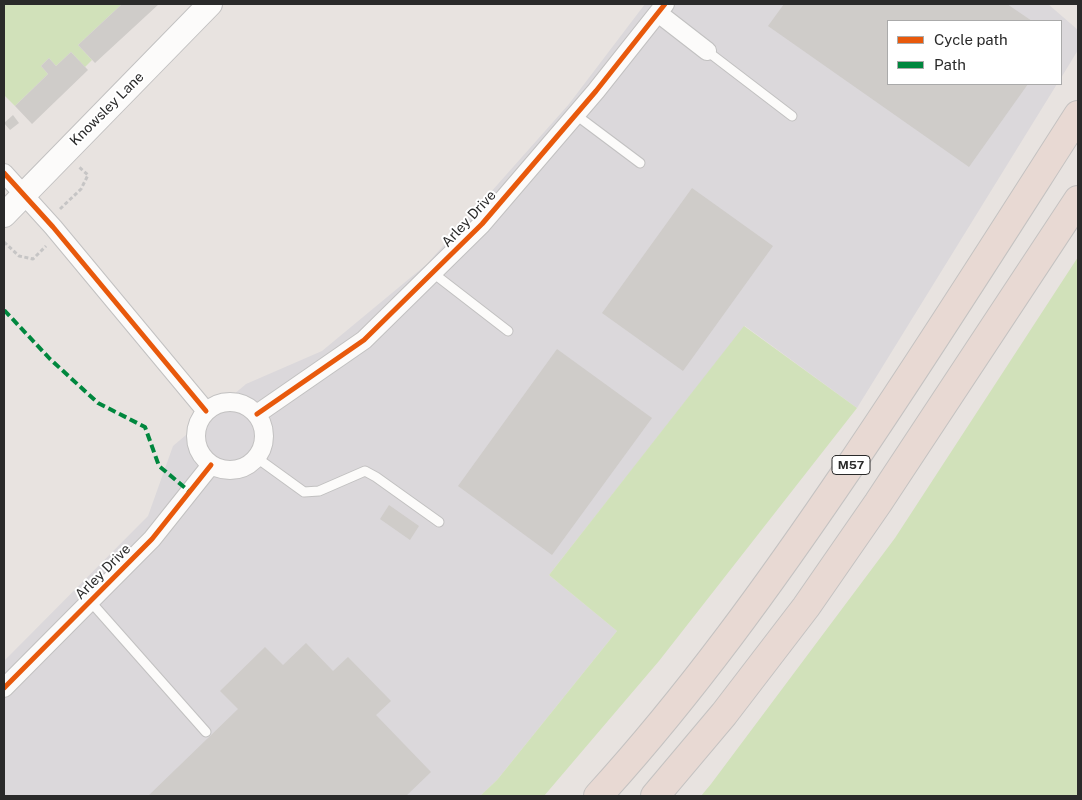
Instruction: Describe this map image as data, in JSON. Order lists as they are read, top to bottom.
{
  "streets": {
    "highway": ["M57"],
    "main road": ["Knowsley Lane"],
    "street": ["Arley Drive"]
  },
  "legend": ["Cycle path", "Path"]
}
